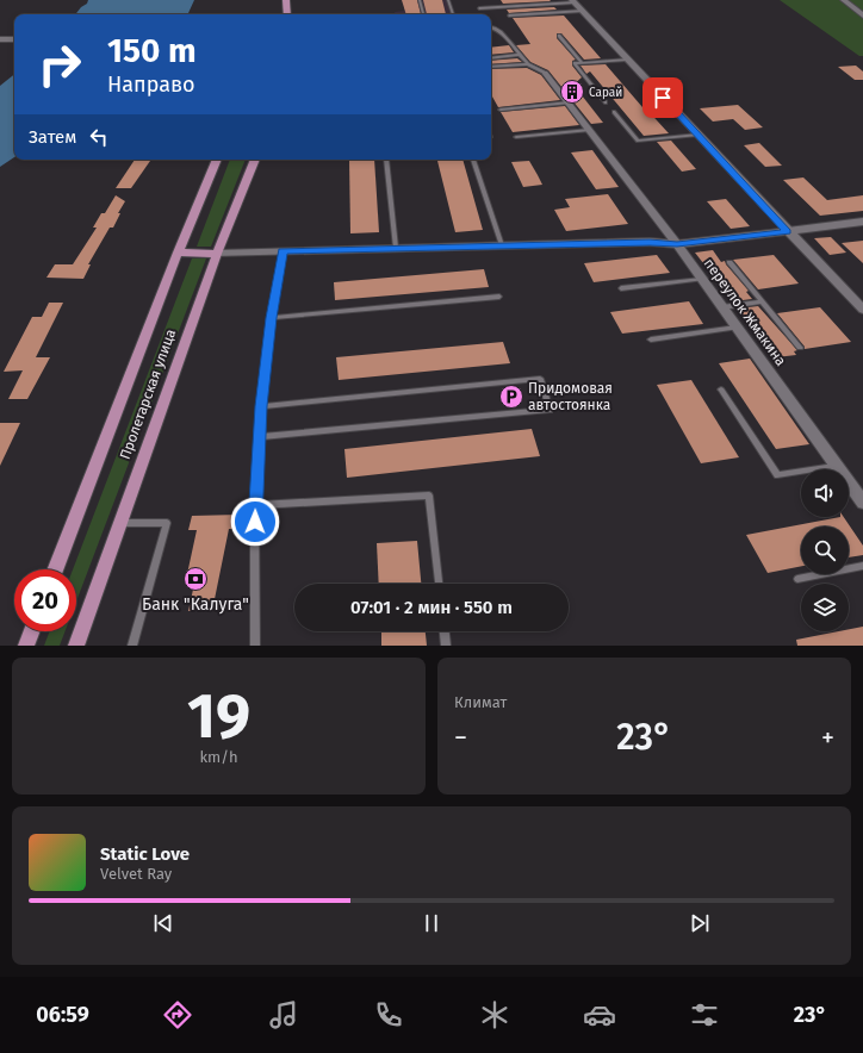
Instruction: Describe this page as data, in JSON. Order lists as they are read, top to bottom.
{
  "streets": {
    "main road": ["Пролетарская улица"],
    "street": ["переулок Жмакина"]
  },
  "places": {
    "building": ["Сарай"],
    "parking": ["Придомовая автостоянка"],
    "bank": ["Банк \"Калуга\""]
  },
  "page": {
    "turn": ["150 m", "Направо"],
    "then": "Затем",
    "limit": "20",
    "trip": "07:01 · 2 мин · 550 m",
    "tile": [
      ["19", "km/h"],
      "Климат"
    ],
    "heat": ["−", "23°", "+"],
    "song": ["Static Love", "Velvet Ray"],
    "tabs": ["06:59", "23°"]
  }
}
